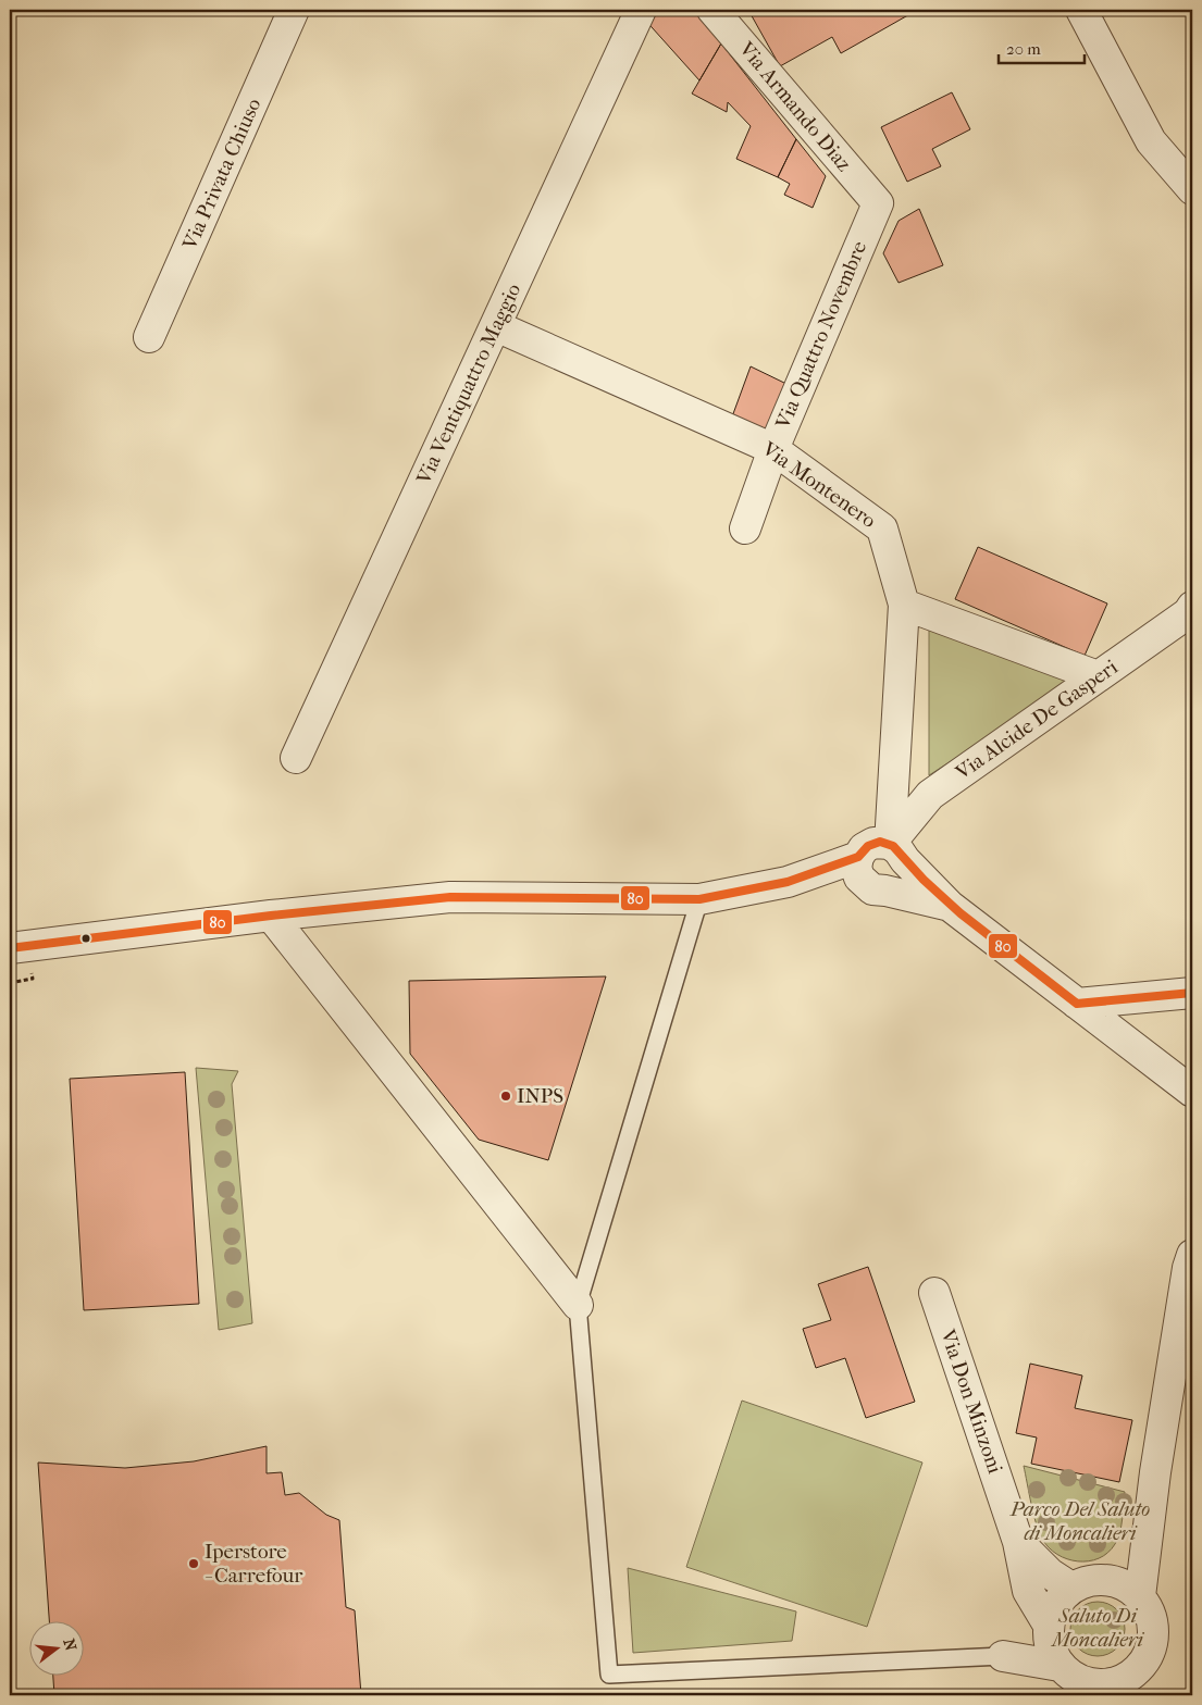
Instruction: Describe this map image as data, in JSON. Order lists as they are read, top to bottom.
{
  "streets": {
    "street": [
      "Via Armando Diaz",
      "Via Privata Chiuso",
      "Via Quattro Novembre",
      "Via Ventiquattro Maggio",
      "Via Montenero",
      "Via Alcide De Gasperi",
      "Via Don Minzoni"
    ]
  },
  "crossings": [
    ["Via Armando Diaz", "Via Quattro Novembre"],
    ["Via Quattro Novembre", "Via Montenero"],
    ["Via Ventiquattro Maggio", "Via Montenero"],
    ["Via Montenero", "Via Alcide De Gasperi"]
  ],
  "parks": ["Parco Del Saluto di Moncalieri", "Saluto Di Moncalieri"],
  "places": ["INPS", "Iperstore - Carrefour"],
  "lines": ["transit line 80"],
  "scale_bar": "20 m",
  "north": "right"
}
